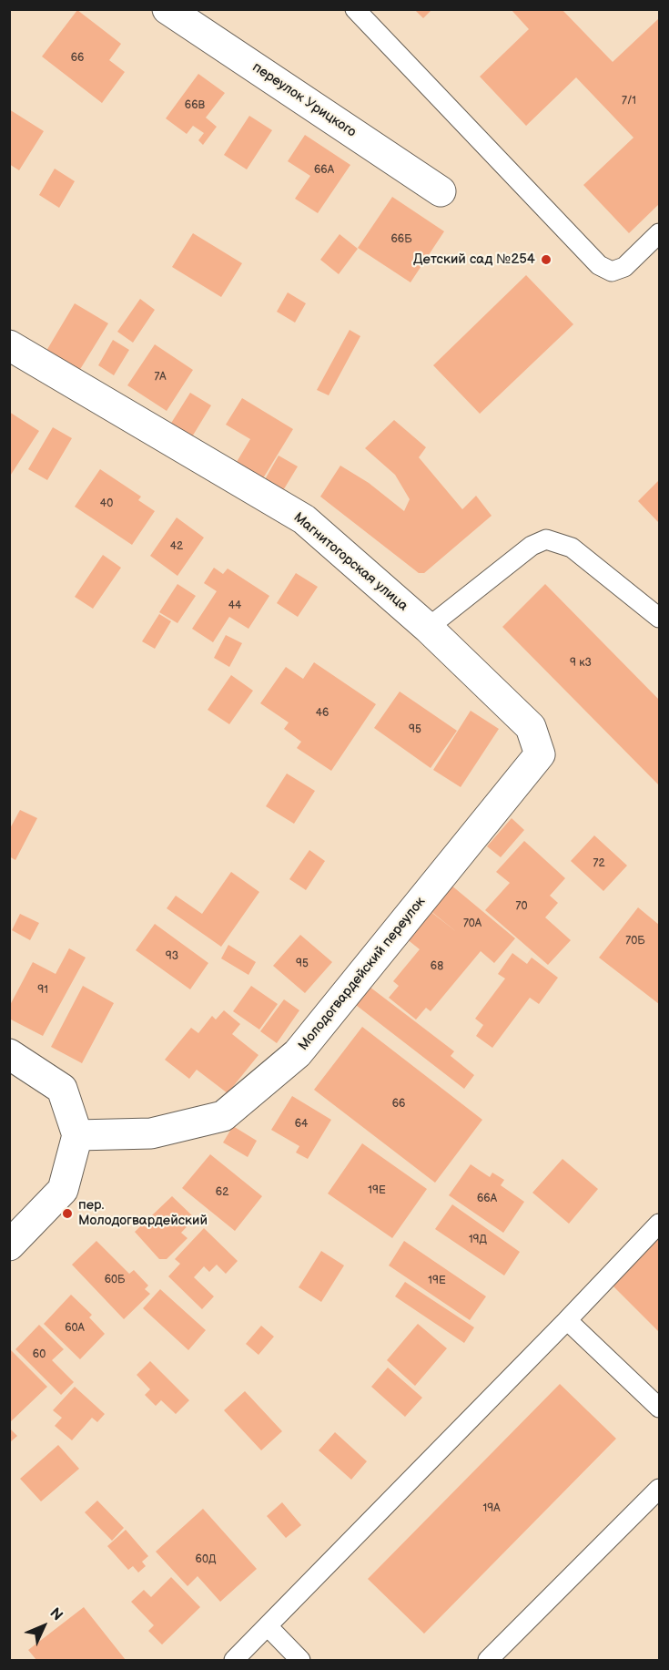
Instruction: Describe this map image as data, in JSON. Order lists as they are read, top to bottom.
{
  "streets": {
    "street": ["переулок Урицкого", "Магнитогорская улица", "Молодогвардейский переулок"]
  },
  "crossings": [
    ["Магнитогорская улица", "Молодогвардейский переулок"]
  ],
  "places": ["Детский сад №254", "пер. Молодогвардейский"],
  "house_numbers": [
    "66",
    "7/1",
    "66В",
    "66А",
    "66Б",
    "7А",
    "40",
    "42",
    "44",
    "9 к3",
    "46",
    "95",
    "72",
    "70",
    "70А",
    "70Б",
    "93",
    "95",
    "68",
    "91",
    "66",
    "64",
    "19Е",
    "62",
    "66А",
    "19Д",
    "60Б",
    "19Е",
    "60А",
    "60",
    "19А",
    "60Д"
  ],
  "north": "top right"
}
